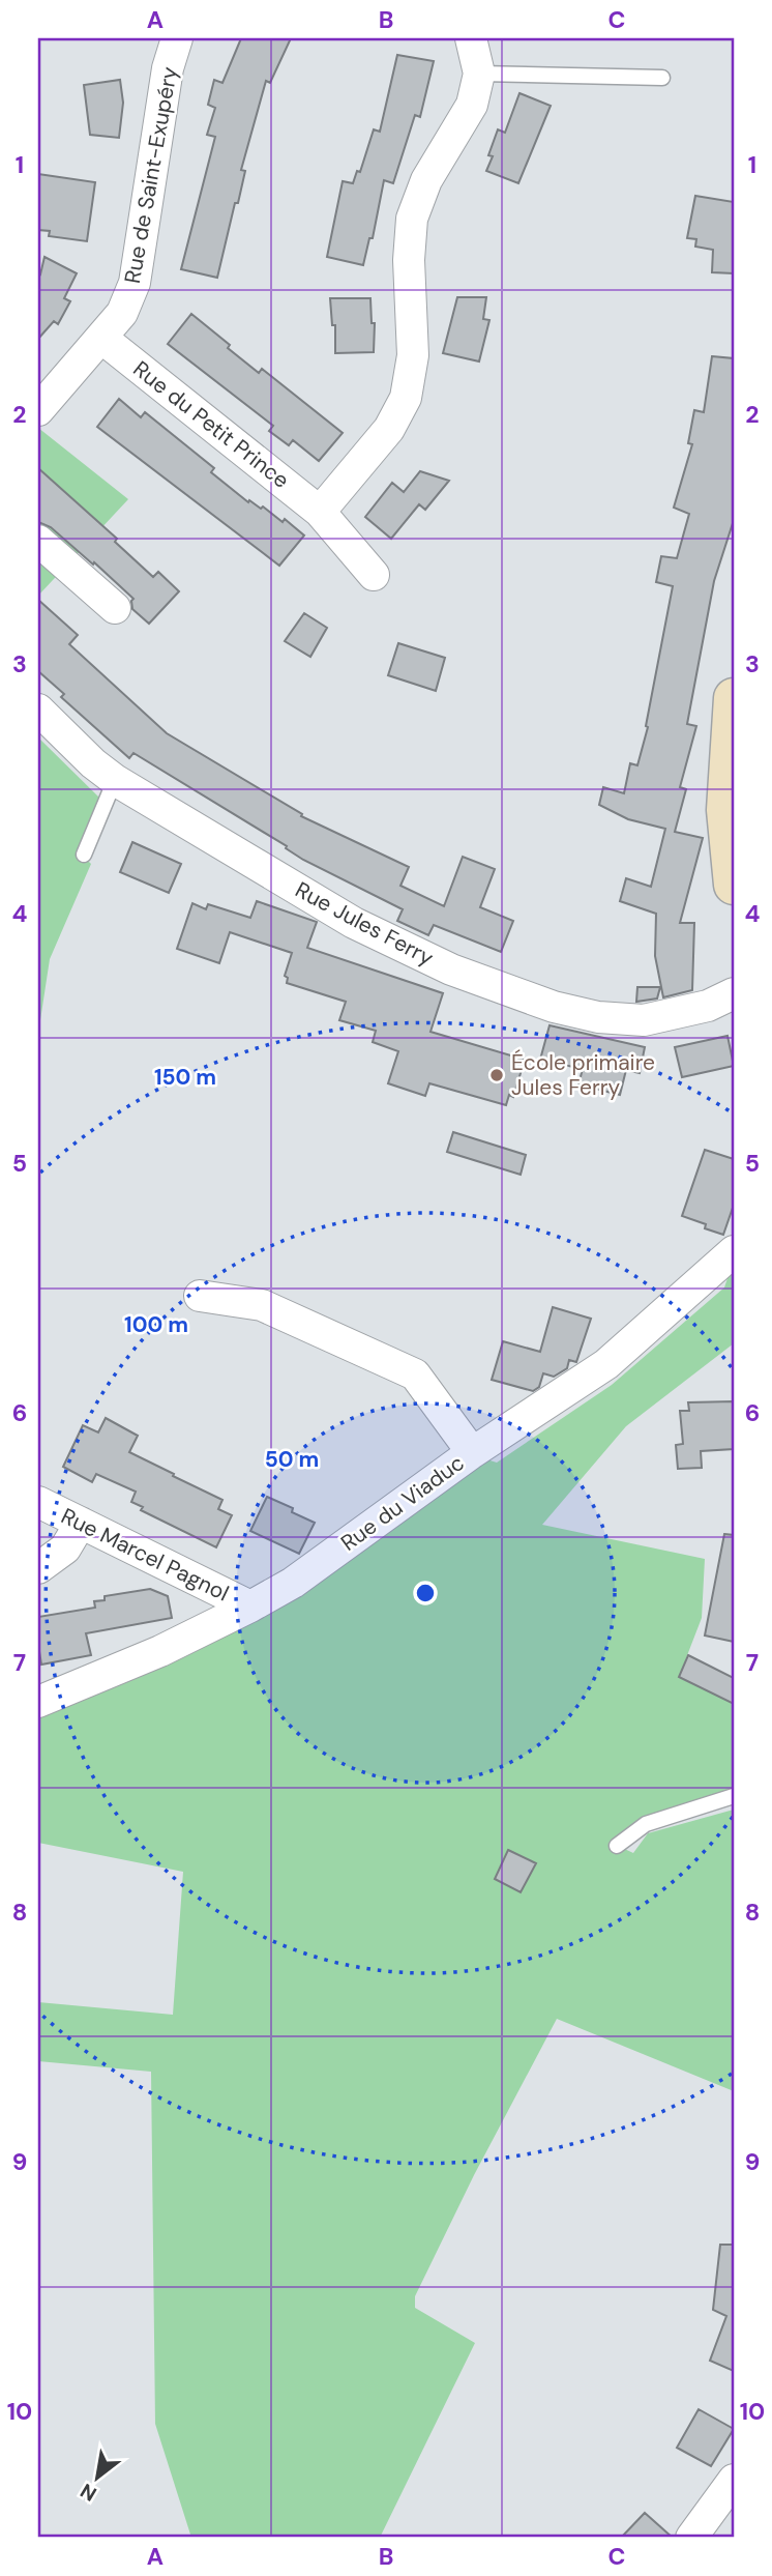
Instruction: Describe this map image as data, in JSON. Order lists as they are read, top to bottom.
{
  "streets": {
    "street": [
      "Rue de Saint-Exupéry",
      "Rue du Petit Prince",
      "Rue Jules Ferry",
      "Rue du Viaduc",
      "Rue Marcel Pagnol"
    ]
  },
  "crossings": [
    ["Rue de Saint-Exupéry", "Rue du Petit Prince"],
    ["Rue du Viaduc", "Rue Marcel Pagnol"]
  ],
  "places": ["École primaire Jules Ferry"],
  "north": "bottom left",
  "grid": {
    "columns": ["A", "B", "C"],
    "rows": [
      "1",
      "2",
      "3",
      "4",
      "5",
      "6",
      "7",
      "8",
      "9",
      "10"
    ]
  },
  "rings": ["150 m", "100 m", "50 m"]
}
